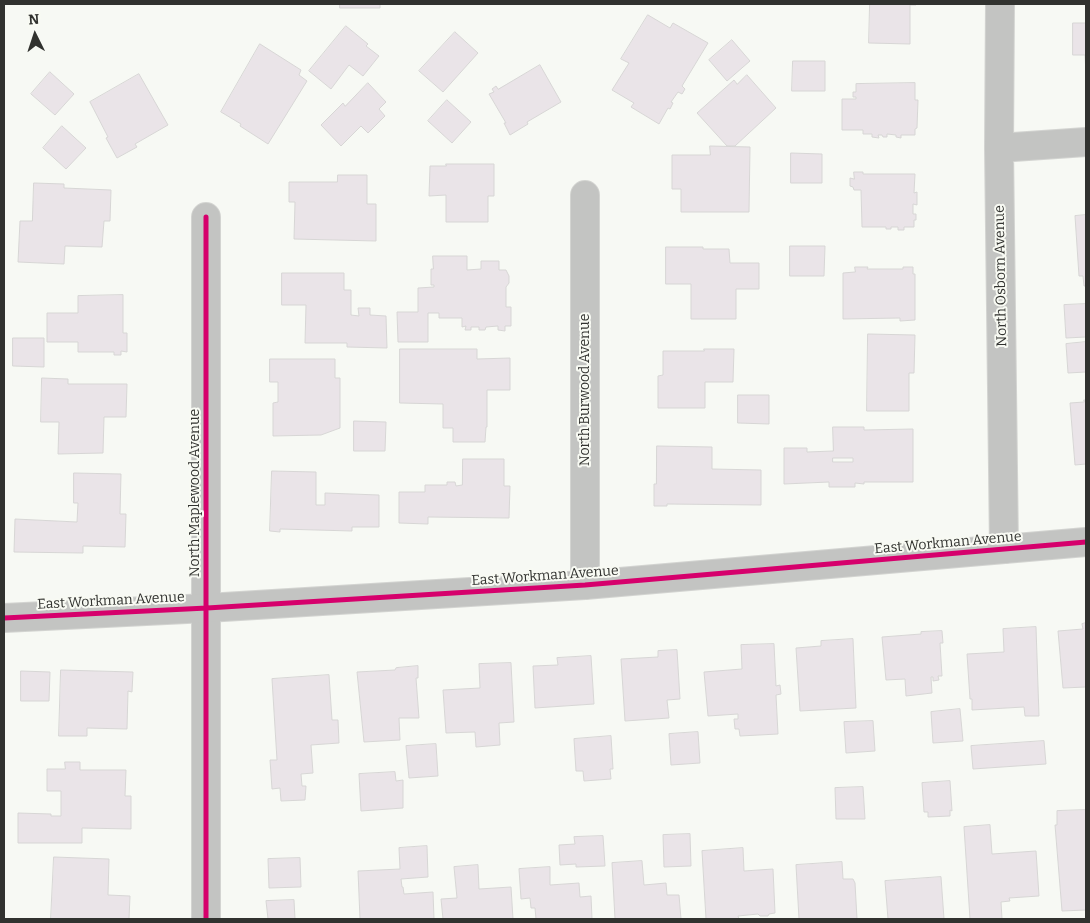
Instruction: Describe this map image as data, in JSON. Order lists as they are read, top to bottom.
{
  "streets": {
    "street": [
      "North Osborn Avenue",
      "North Burwood Avenue",
      "North Maplewood Avenue",
      "East Workman Avenue"
    ]
  },
  "crossings": [
    ["North Osborn Avenue", "East Workman Avenue"],
    ["North Burwood Avenue", "East Workman Avenue"],
    ["North Maplewood Avenue", "East Workman Avenue"]
  ],
  "north": "top"
}
